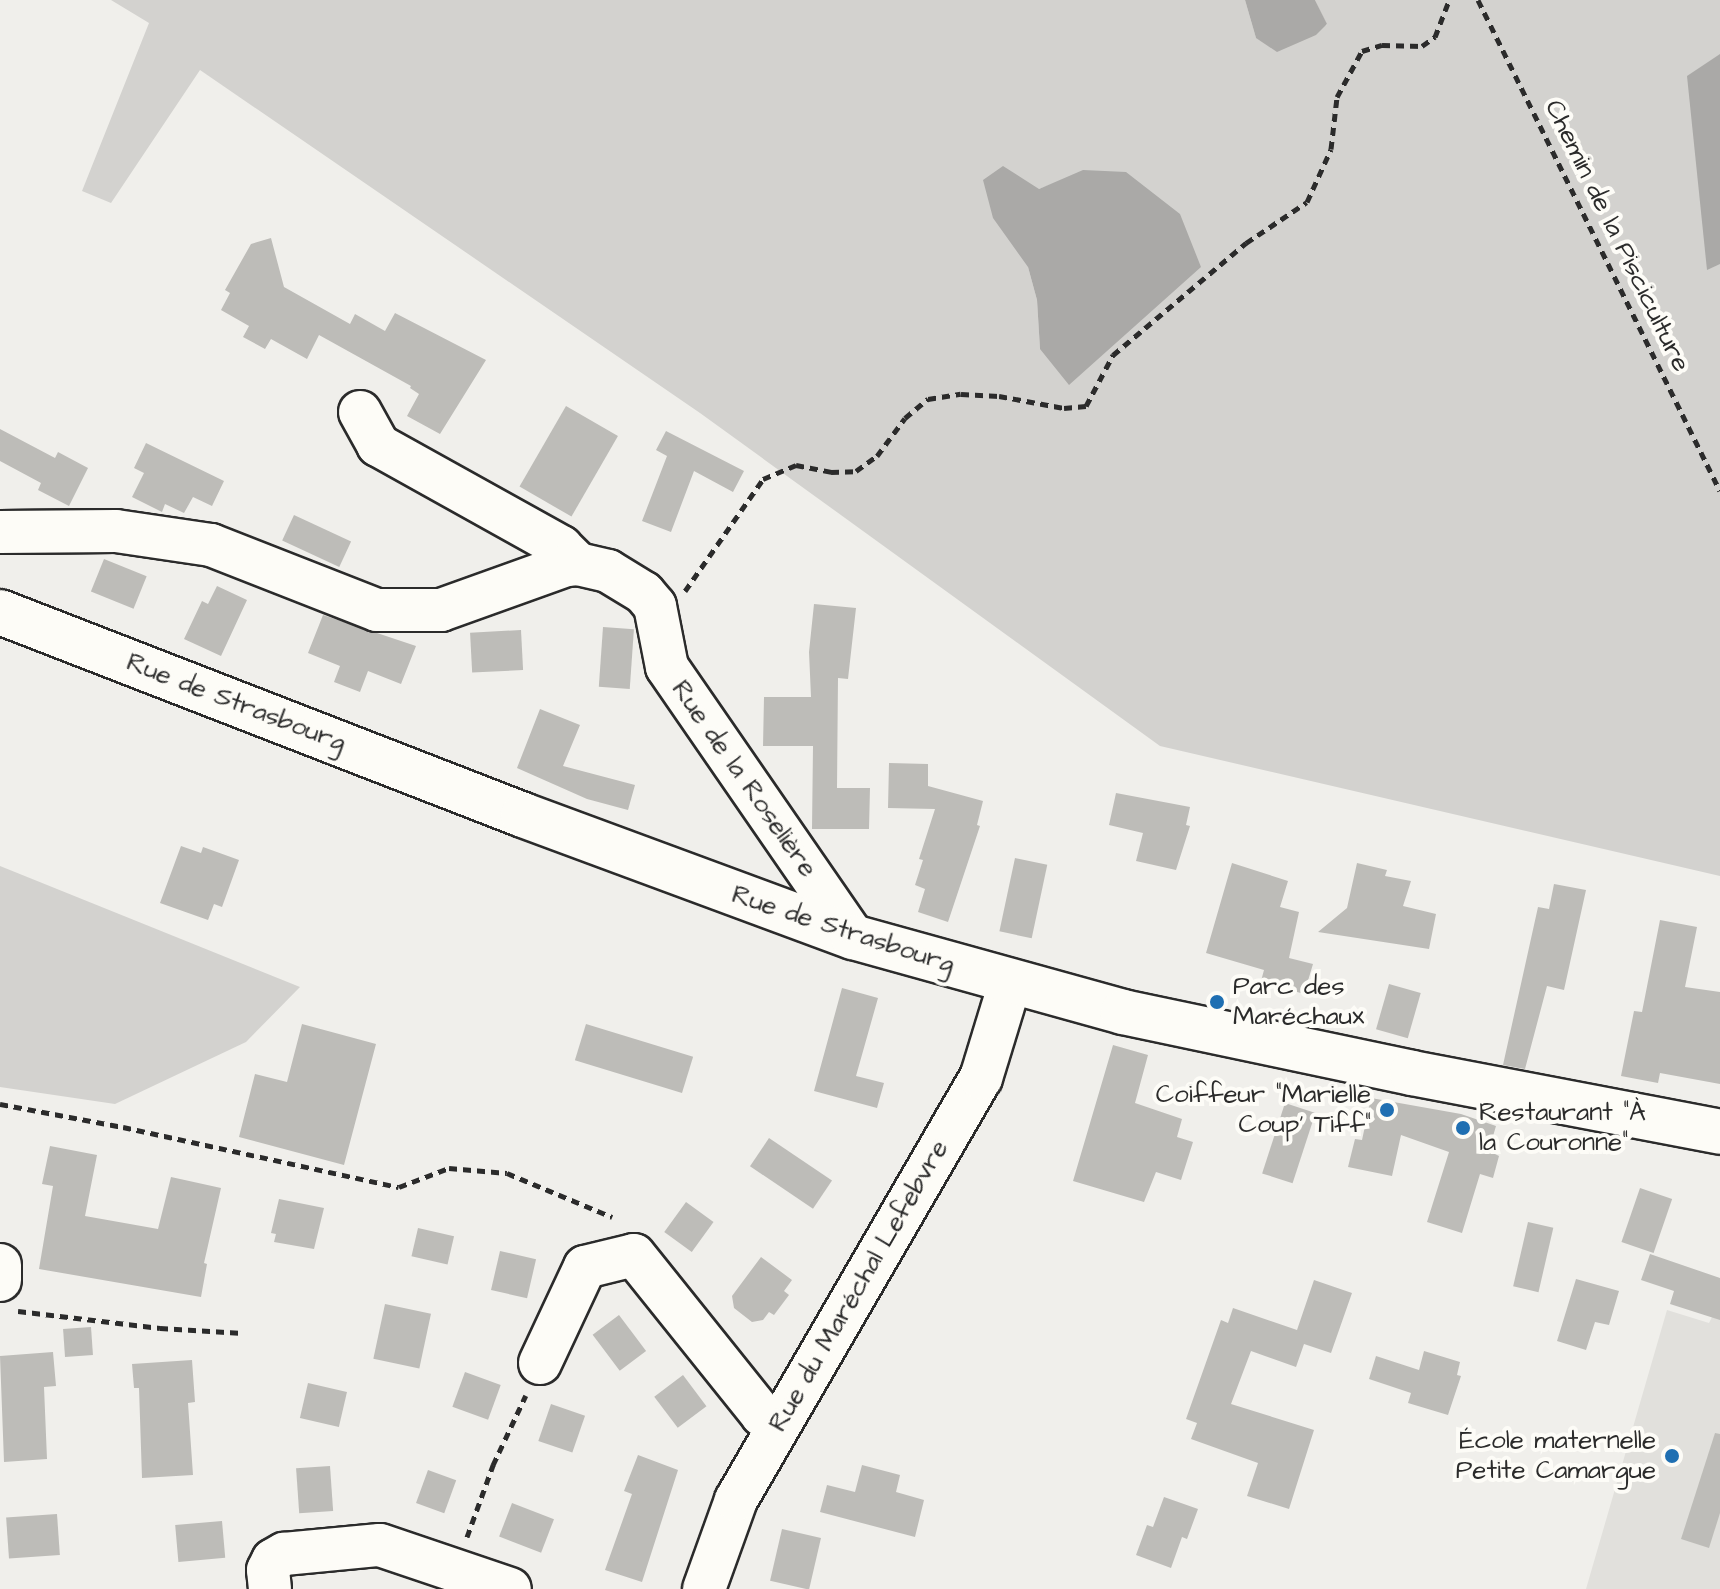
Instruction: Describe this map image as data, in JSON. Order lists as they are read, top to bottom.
{
  "streets": {
    "main road": ["Rue de Strasbourg"],
    "street": ["Rue de la Roselière", "Rue du Maréchal Lefebvre"],
    "path": ["Chemin de la Pisciculture"]
  },
  "crossings": [
    ["Rue de Strasbourg", "Rue de la Roselière"],
    ["Rue de Strasbourg", "Rue du Maréchal Lefebvre"]
  ],
  "places": [
    "Parc des Maréchaux",
    "Coiffeur \"Marielle Coup' Tiff\"",
    "Restaurant \"À la Couronne\"",
    "École maternelle Petite Camargue"
  ]
}
